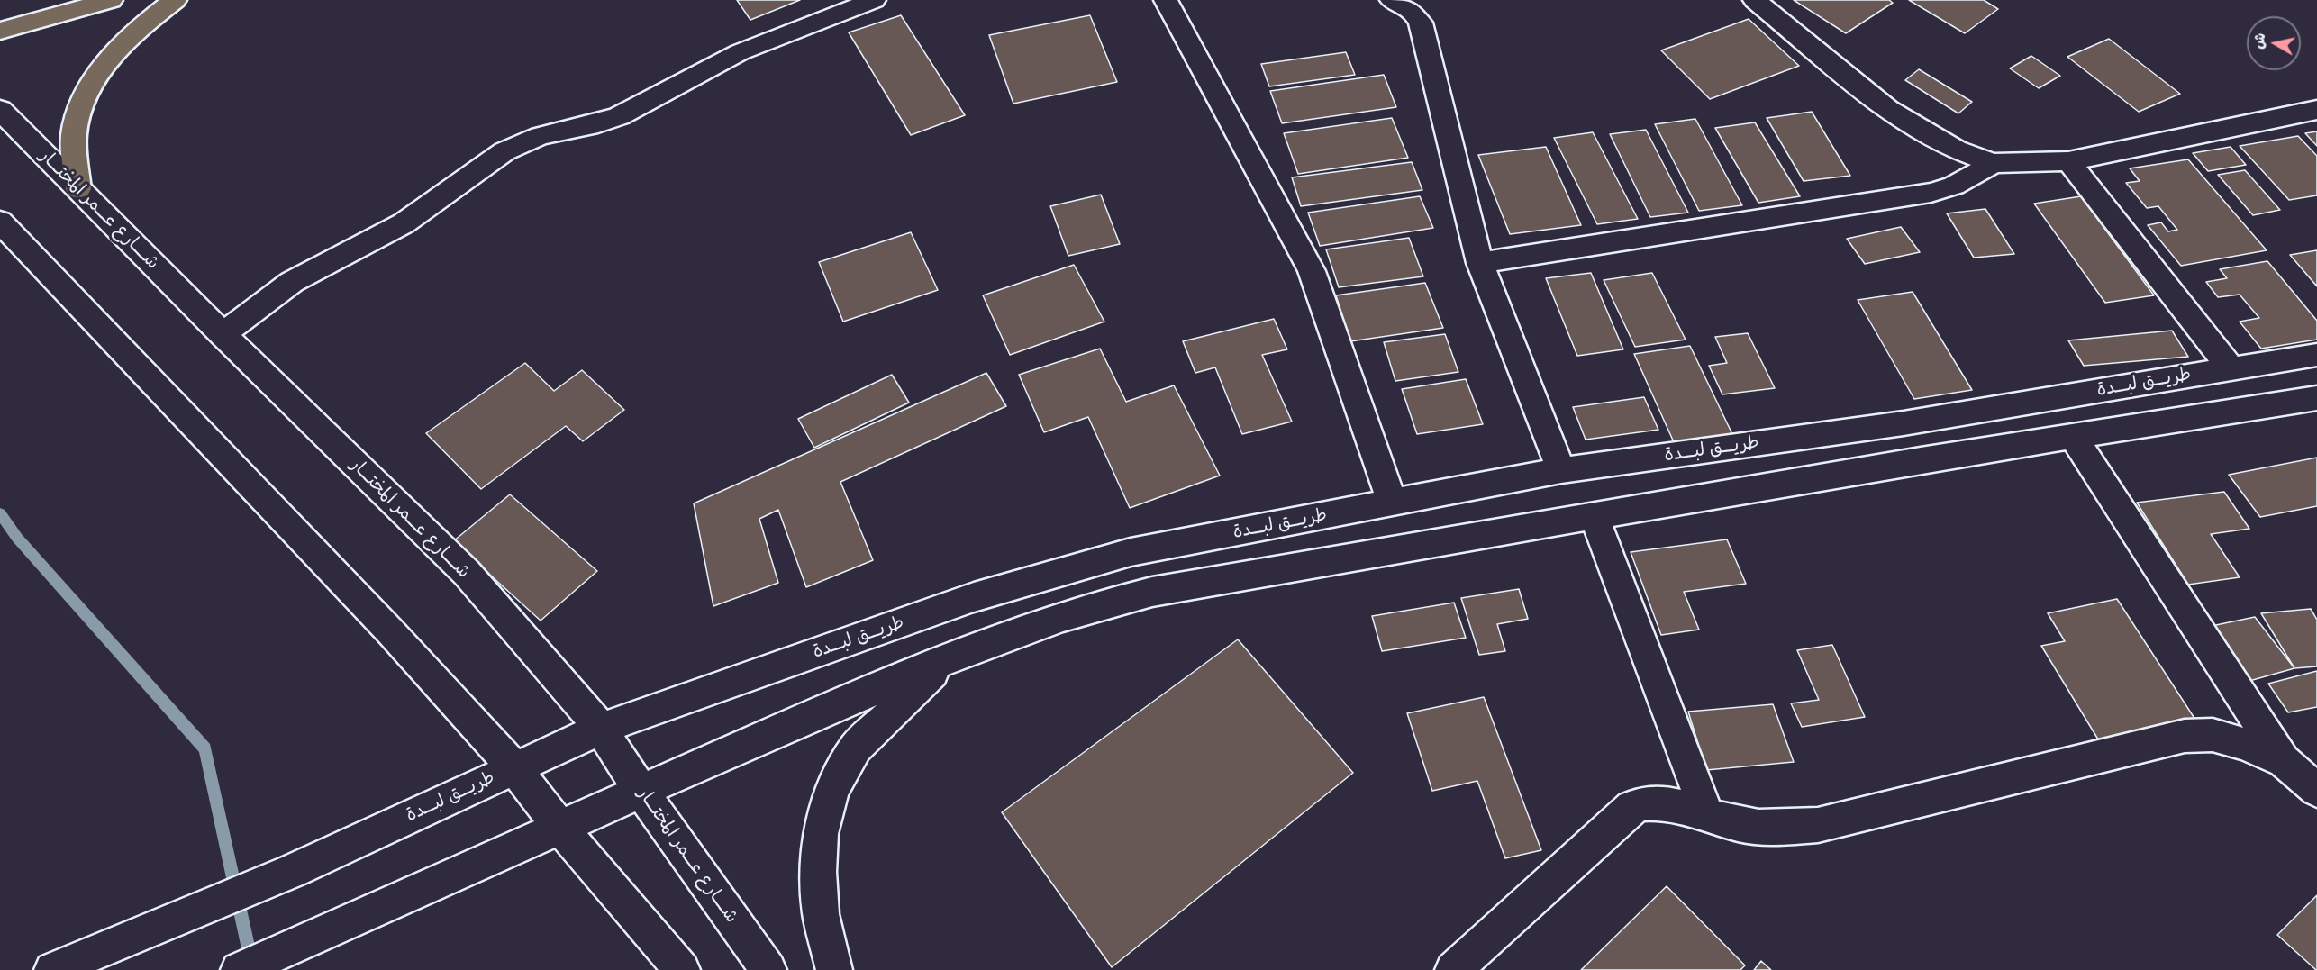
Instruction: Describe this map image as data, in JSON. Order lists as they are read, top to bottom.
{
  "streets": {
    "street": ["شــــارع عـــمر المختـــار", "طريـــق لبـــدة"]
  },
  "crossings": [
    ["شــــارع عـــمر المختـــار", "طريـــق لبـــدة"]
  ],
  "north": "left"
}
